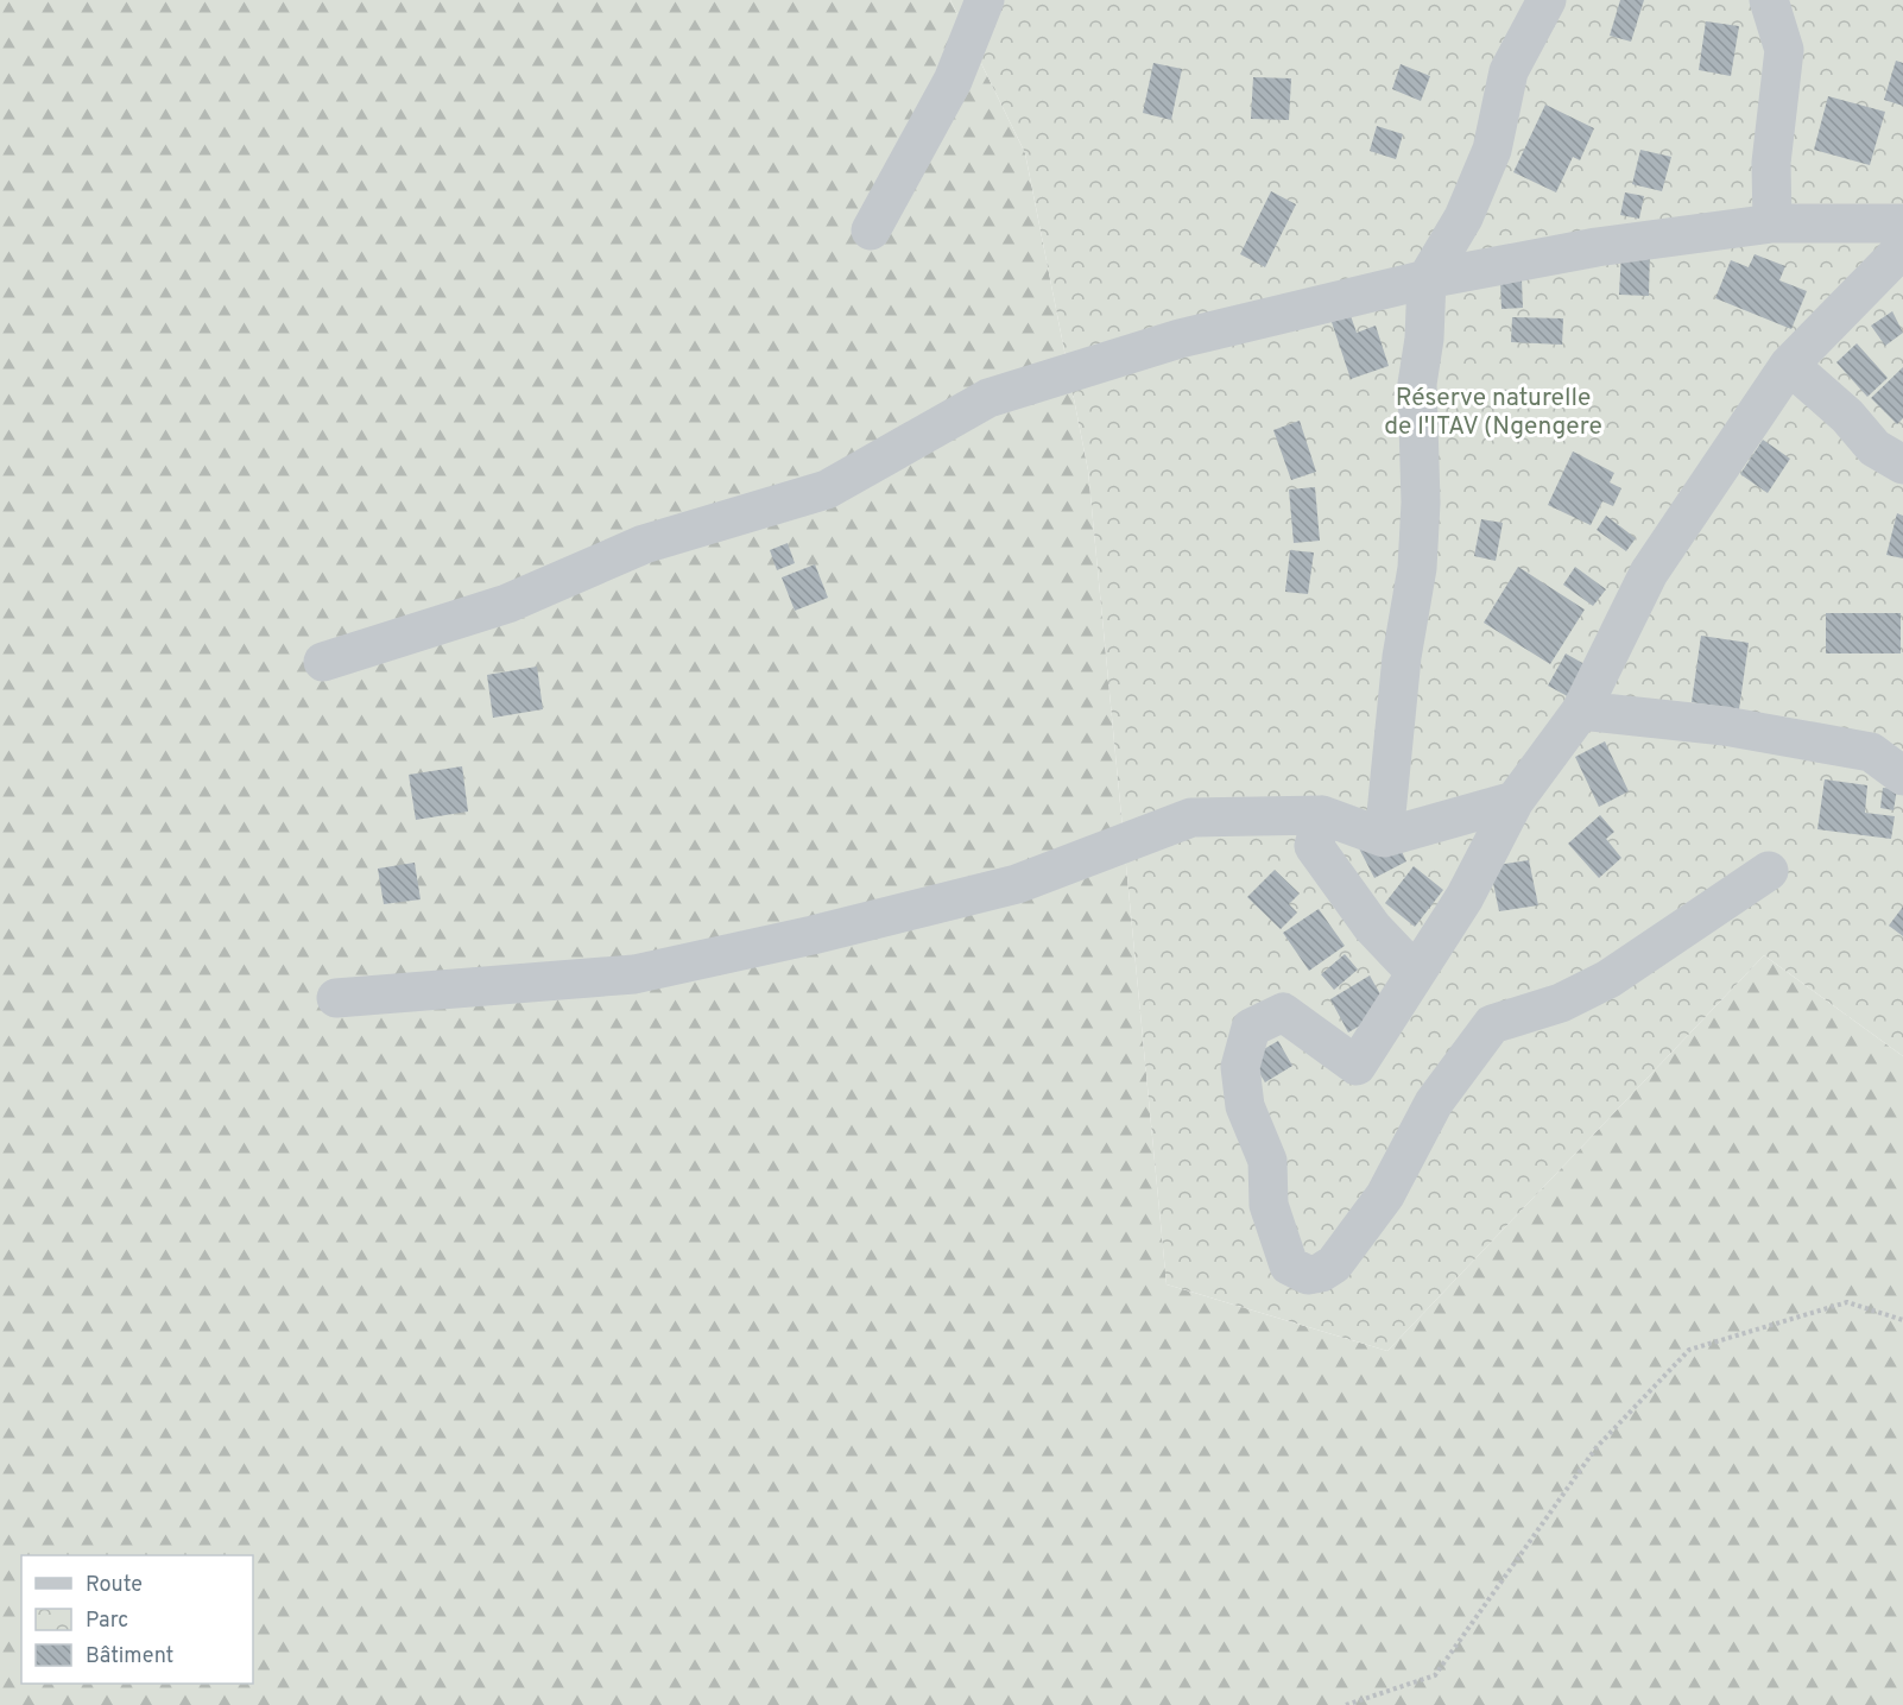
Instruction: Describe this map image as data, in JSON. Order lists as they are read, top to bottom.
{
  "parks": ["Réserve naturelle de l'ITAV (Ngengere"],
  "legend": ["Route", "Parc", "Bâtiment"]
}
